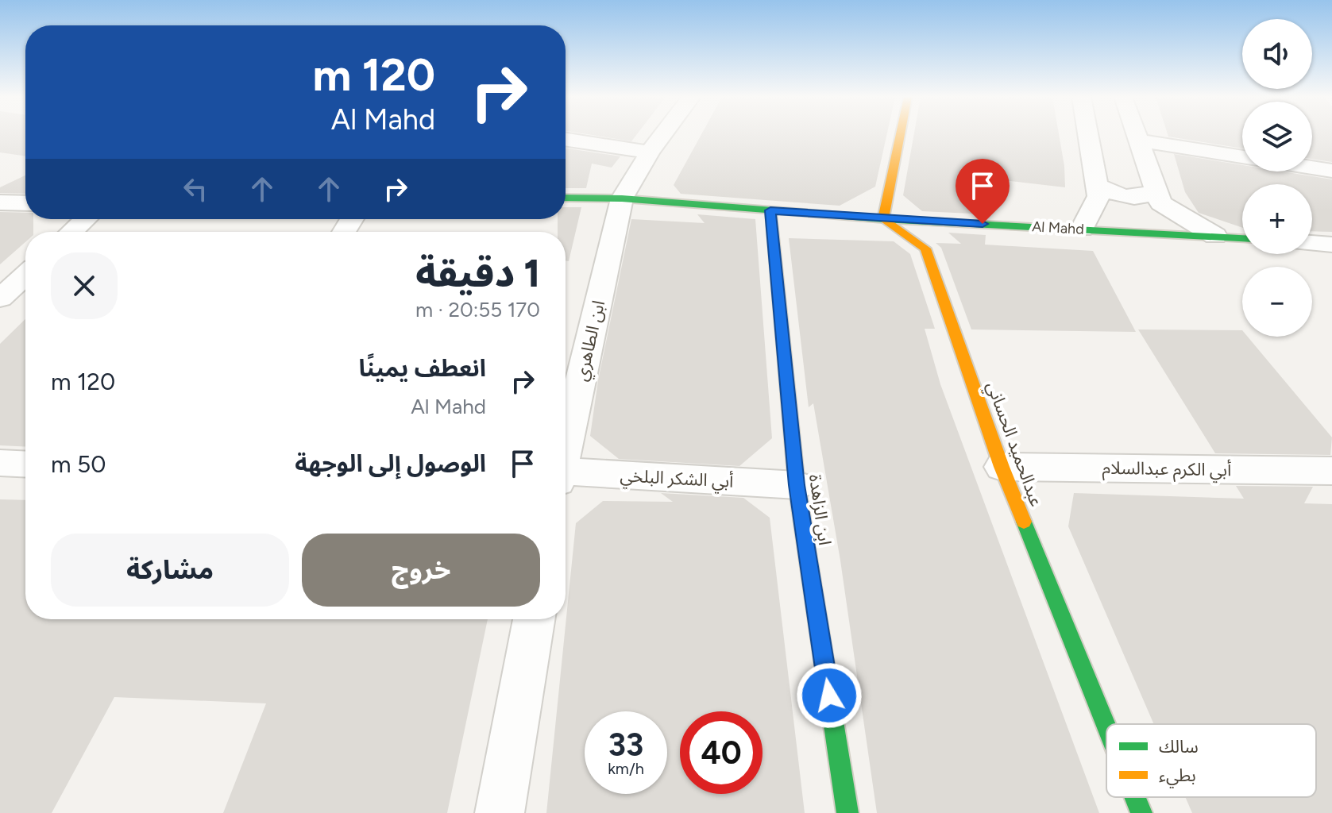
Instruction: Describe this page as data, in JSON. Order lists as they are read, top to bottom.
{
  "streets": {
    "street": [
      "Al Mahd",
      "ابن الطاهري",
      "عبدالحميد الحساني",
      "أبي الكرم عبدالسلام",
      "أبي الشكر البلخي",
      "ابن الزاهدة"
    ]
  },
  "crossings": [
    ["Al Mahd", "ابن الطاهري"],
    ["Al Mahd", "عبدالحميد الحساني"],
    ["Al Mahd", "ابن الزاهدة"],
    ["عبدالحميد الحساني", "أبي الكرم عبدالسلام"],
    ["أبي الشكر البلخي", "ابن الزاهدة"]
  ],
  "legend": ["سالك", "بطيء"],
  "page": {
    "map_buttons": ["+", "−"],
    "turn": ["120 m", "Al Mahd"],
    "heading": ["1 دقيقة", "170 m · 20:55"],
    "list": [
      {
        "name": "انعطف يمينًا",
        "note": "Al Mahd",
        "value": "120 m"
      },
      {
        "name": "الوصول إلى الوجهة",
        "value": "50 m"
      }
    ],
    "buttons": ["خروج", "مشاركة"],
    "speed": "33 km/h",
    "limit": "40"
  }
}
